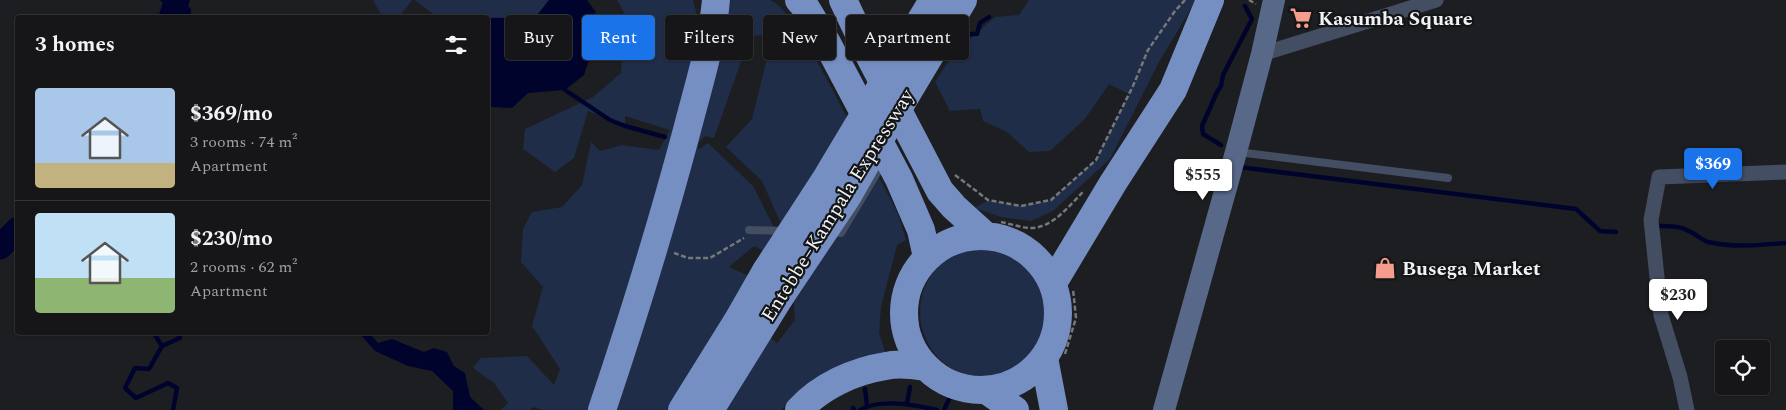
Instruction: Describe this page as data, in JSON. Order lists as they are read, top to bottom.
{
  "streets": {
    "highway": ["Entebbe–Kampala Expressway"]
  },
  "places": {
    "supermarket": ["Kasumba Square"],
    "shop": ["Busega Market"]
  },
  "page": {
    "chip": [
      "Buy",
      "Rent",
      "Filters",
      "New",
      "Apartment"
    ],
    "heading": "3 homes",
    "list": [
      {
        "name": "$369/mo",
        "note": "3 rooms · 74 m² · Apartment"
      },
      {
        "name": "$230/mo",
        "note": "2 rooms · 62 m² · Apartment"
      }
    ],
    "price": ["$369", "$555", "$230"]
  }
}
